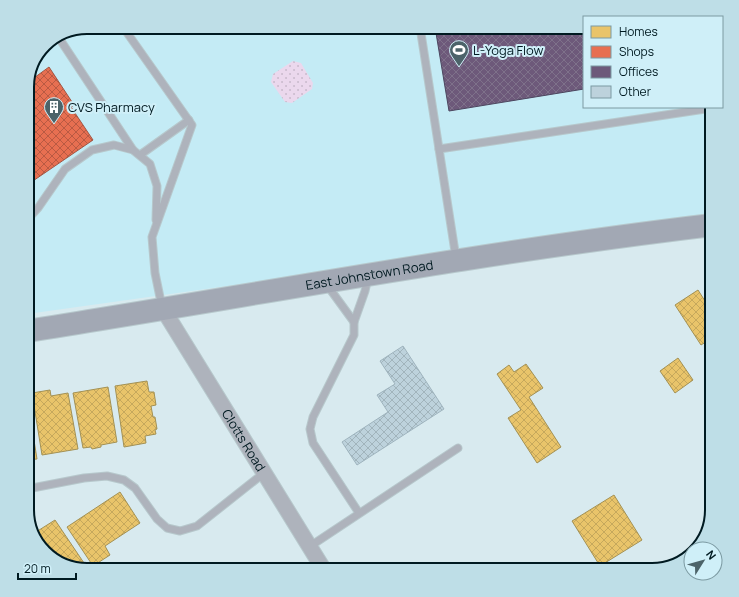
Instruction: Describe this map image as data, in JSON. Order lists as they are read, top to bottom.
{
  "streets": {
    "highway": ["East Johnstown Road"],
    "street": ["Clotts Road"]
  },
  "crossings": [
    ["East Johnstown Road", "Clotts Road"]
  ],
  "places": {
    "sports": ["L-Yoga Flow"],
    "building": ["CVS Pharmacy"]
  },
  "legend": [
    "Homes",
    "Shops",
    "Offices",
    "Other"
  ],
  "scale_bar": "20 m",
  "north": "top right"
}
